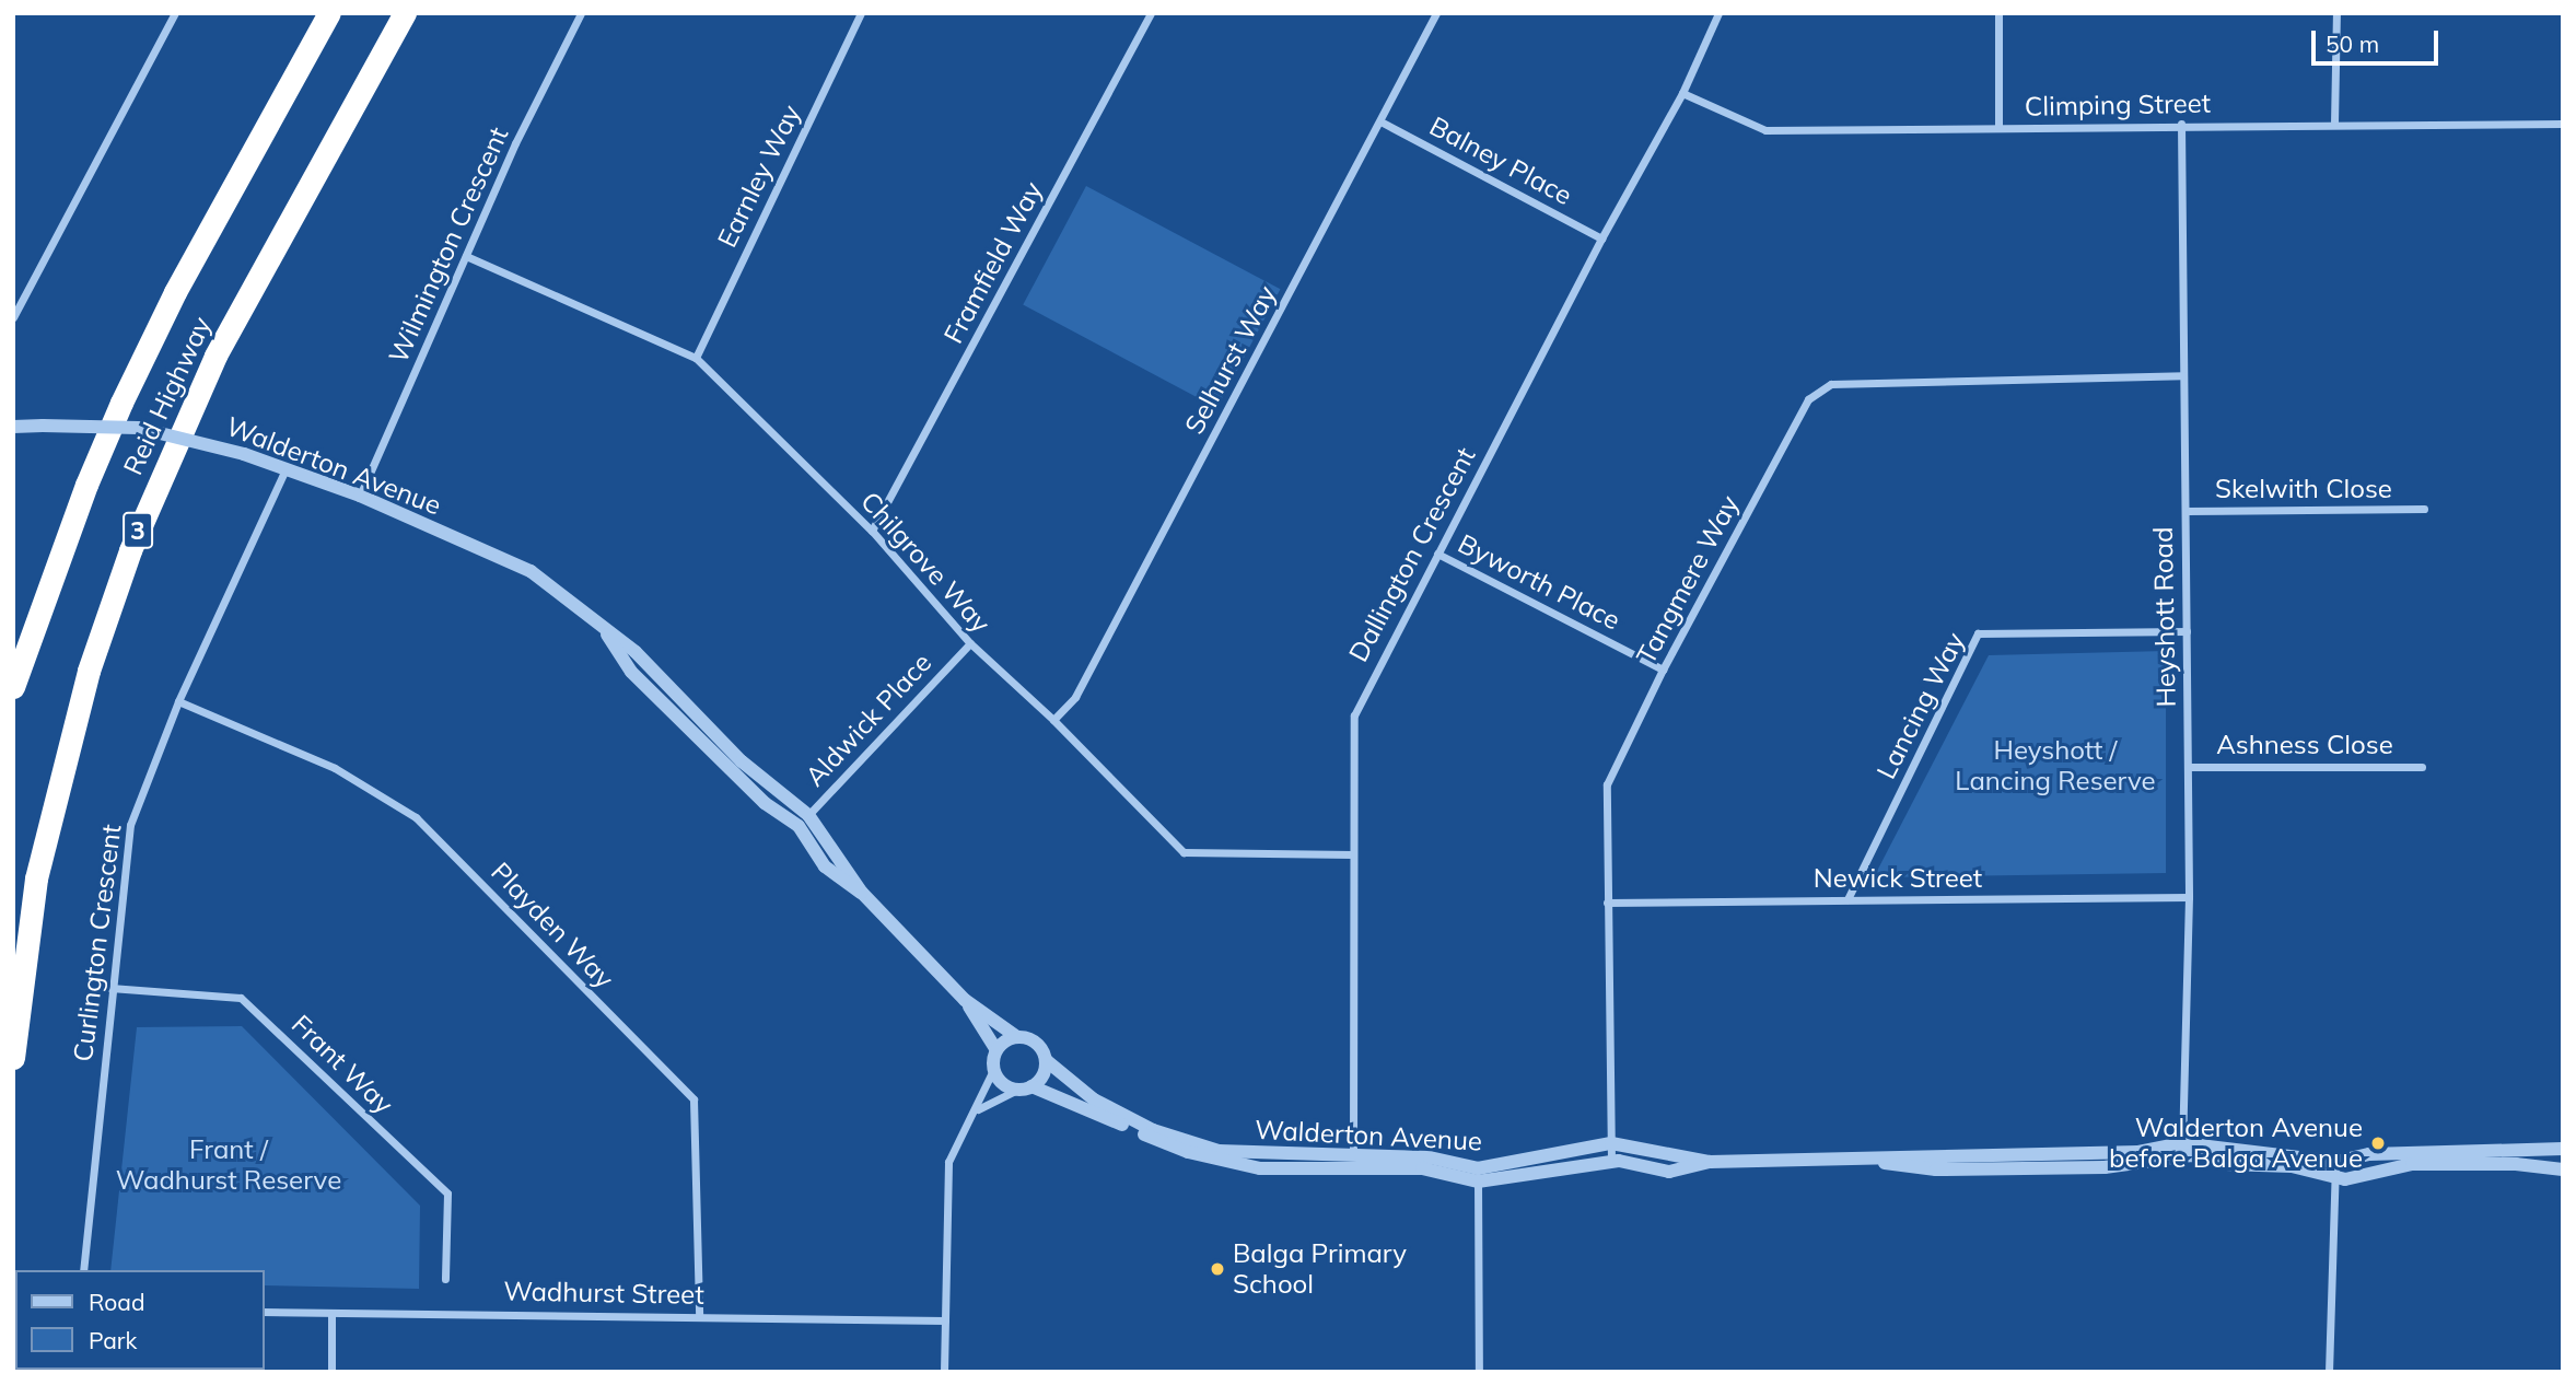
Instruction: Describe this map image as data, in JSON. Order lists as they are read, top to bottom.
{
  "streets": {
    "highway": ["Reid Highway", "3"],
    "street": [
      "Climping Street",
      "Balney Place",
      "Earnley Way",
      "Wilmington Crescent",
      "Framfield Way",
      "Selhurst Way",
      "Walderton Avenue",
      "Skelwith Close",
      "Dallington Crescent",
      "Chilgrove Way",
      "Tangmere Way",
      "Byworth Place",
      "Heyshott Road",
      "Lancing Way",
      "Aldwick Place",
      "Ashness Close",
      "Newick Street",
      "Playden Way",
      "Curlington Crescent",
      "Frant Way",
      "Wadhurst Street"
    ]
  },
  "crossings": [
    ["Climping Street", "Dallington Crescent"],
    ["Climping Street", "Heyshott Road"],
    ["Balney Place", "Selhurst Way"],
    ["Balney Place", "Dallington Crescent"],
    ["Earnley Way", "Chilgrove Way"],
    ["Wilmington Crescent", "Walderton Avenue"],
    ["Wilmington Crescent", "Chilgrove Way"],
    ["Framfield Way", "Chilgrove Way"],
    ["Selhurst Way", "Chilgrove Way"],
    ["Walderton Avenue", "Dallington Crescent"],
    ["Walderton Avenue", "Tangmere Way"],
    ["Walderton Avenue", "Heyshott Road"],
    ["Walderton Avenue", "Aldwick Place"],
    ["Walderton Avenue", "Curlington Crescent"],
    ["Skelwith Close", "Heyshott Road"],
    ["Dallington Crescent", "Chilgrove Way"],
    ["Dallington Crescent", "Byworth Place"],
    ["Chilgrove Way", "Aldwick Place"],
    ["Tangmere Way", "Byworth Place"],
    ["Tangmere Way", "Heyshott Road"],
    ["Tangmere Way", "Newick Street"],
    ["Heyshott Road", "Lancing Way"],
    ["Heyshott Road", "Ashness Close"],
    ["Heyshott Road", "Newick Street"],
    ["Lancing Way", "Newick Street"],
    ["Playden Way", "Curlington Crescent"],
    ["Playden Way", "Wadhurst Street"],
    ["Curlington Crescent", "Frant Way"]
  ],
  "parks": ["Heyshott / Lancing Reserve", "Frant / Wadhurst Reserve"],
  "places": ["Walderton Avenue before Balga Avenue", "Balga Primary School"],
  "legend": ["Road", "Park"],
  "scale_bar": "50 m"
}
